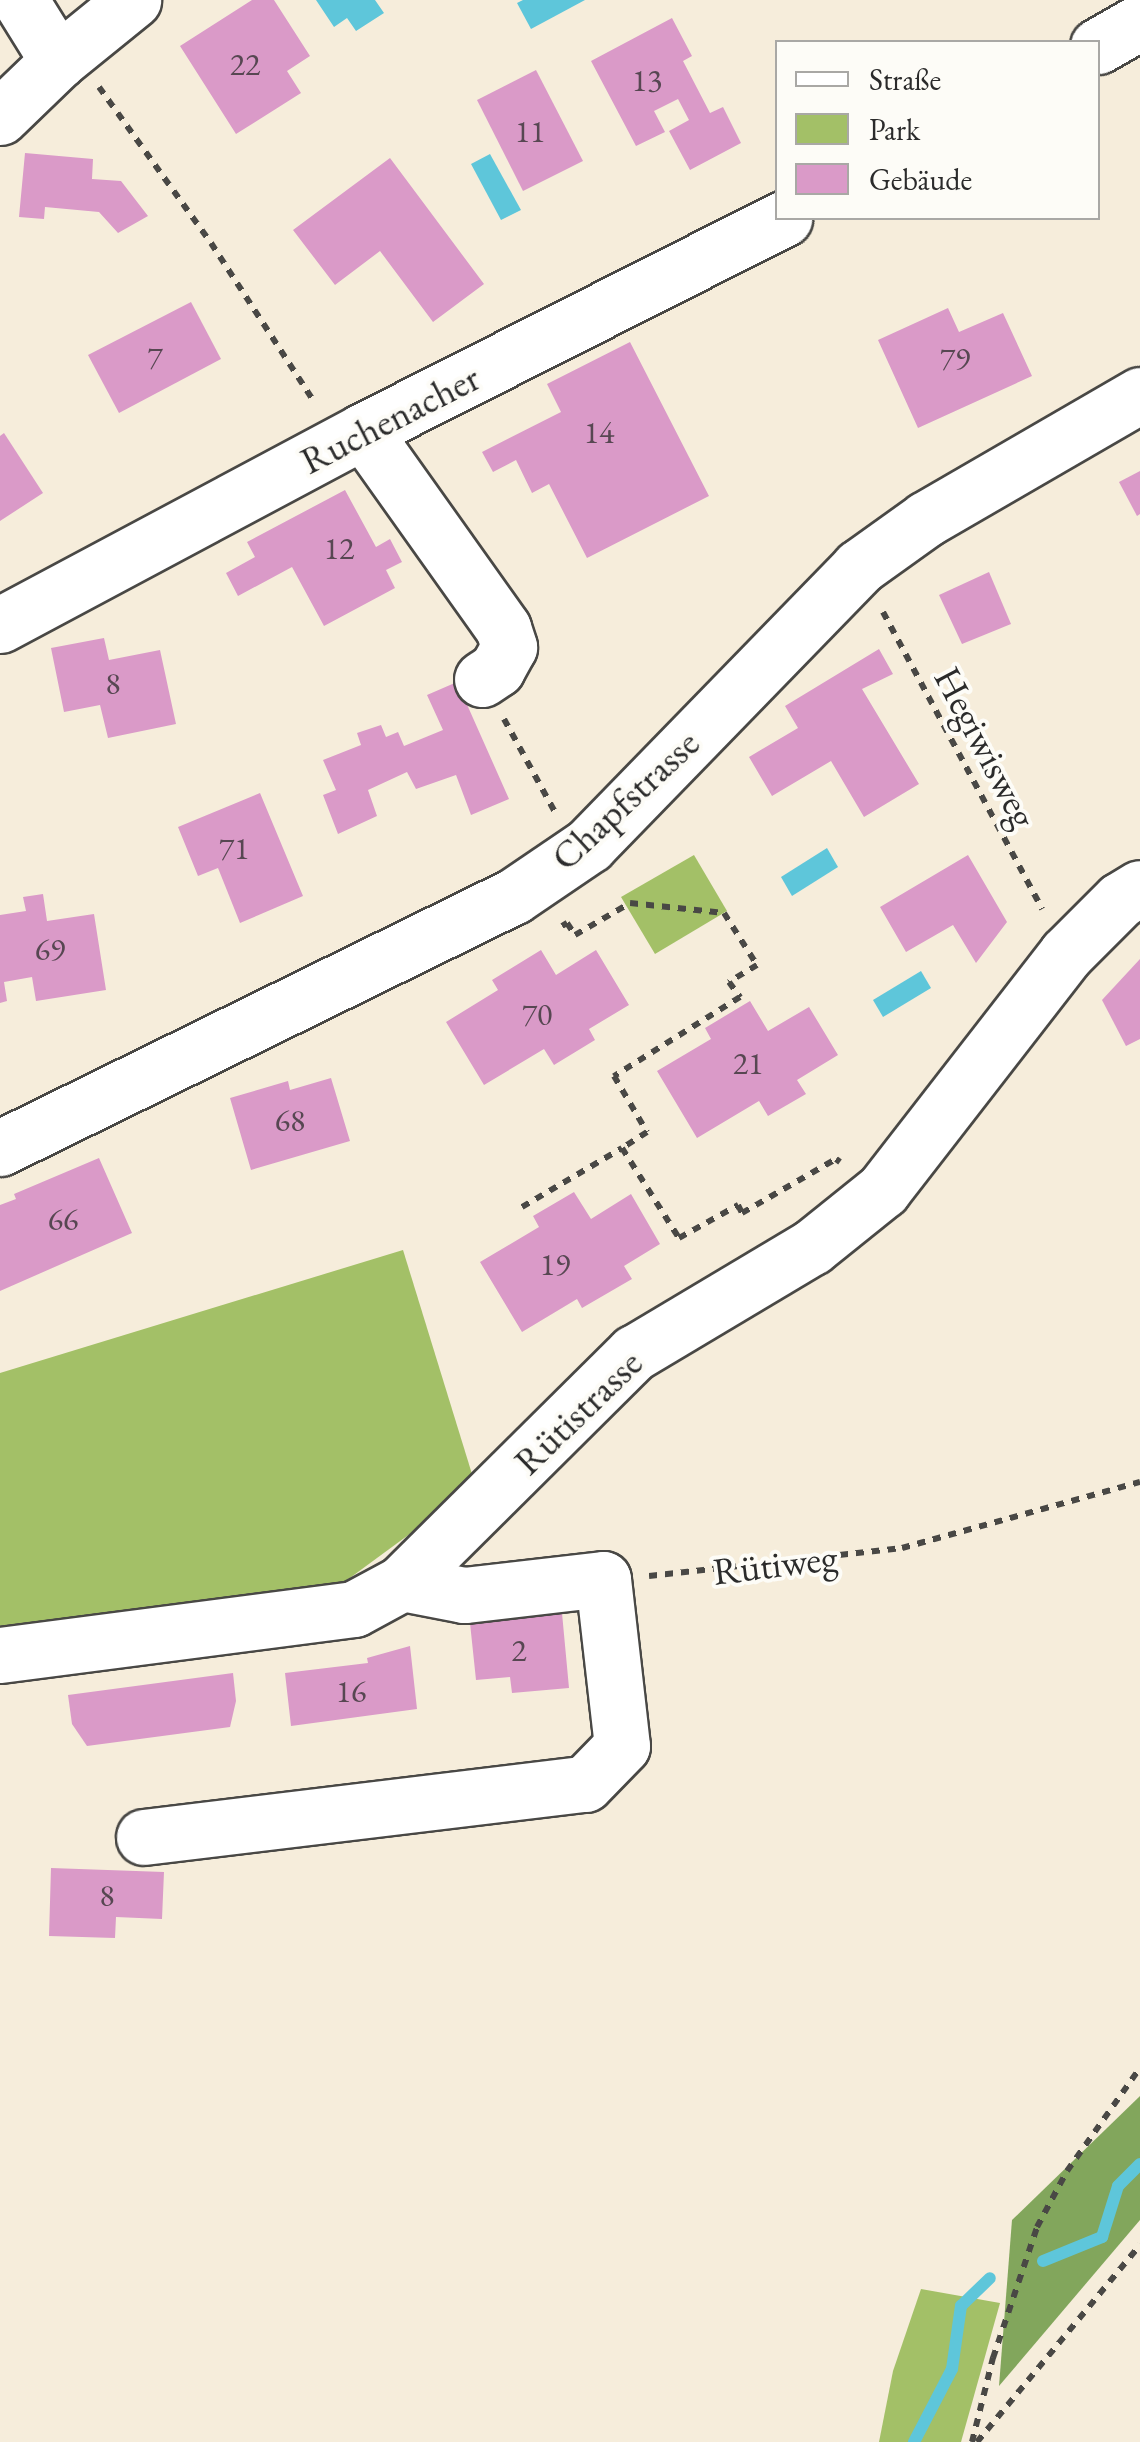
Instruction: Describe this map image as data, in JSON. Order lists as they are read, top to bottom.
{
  "streets": {
    "street": ["Ruchenacher", "Chapfstrasse", "Rütistrasse"],
    "path": ["Hegiwisweg", "Rütiweg"]
  },
  "crossings": [
    ["Hegiwisweg", "Chapfstrasse"],
    ["Hegiwisweg", "Rütistrasse"]
  ],
  "house_numbers": [
    "22",
    "13",
    "11",
    "7",
    "79",
    "14",
    "12",
    "8",
    "71",
    "69",
    "70",
    "21",
    "68",
    "66",
    "19",
    "2",
    "16",
    "8"
  ],
  "legend": ["Straße", "Park", "Gebäude"]
}
